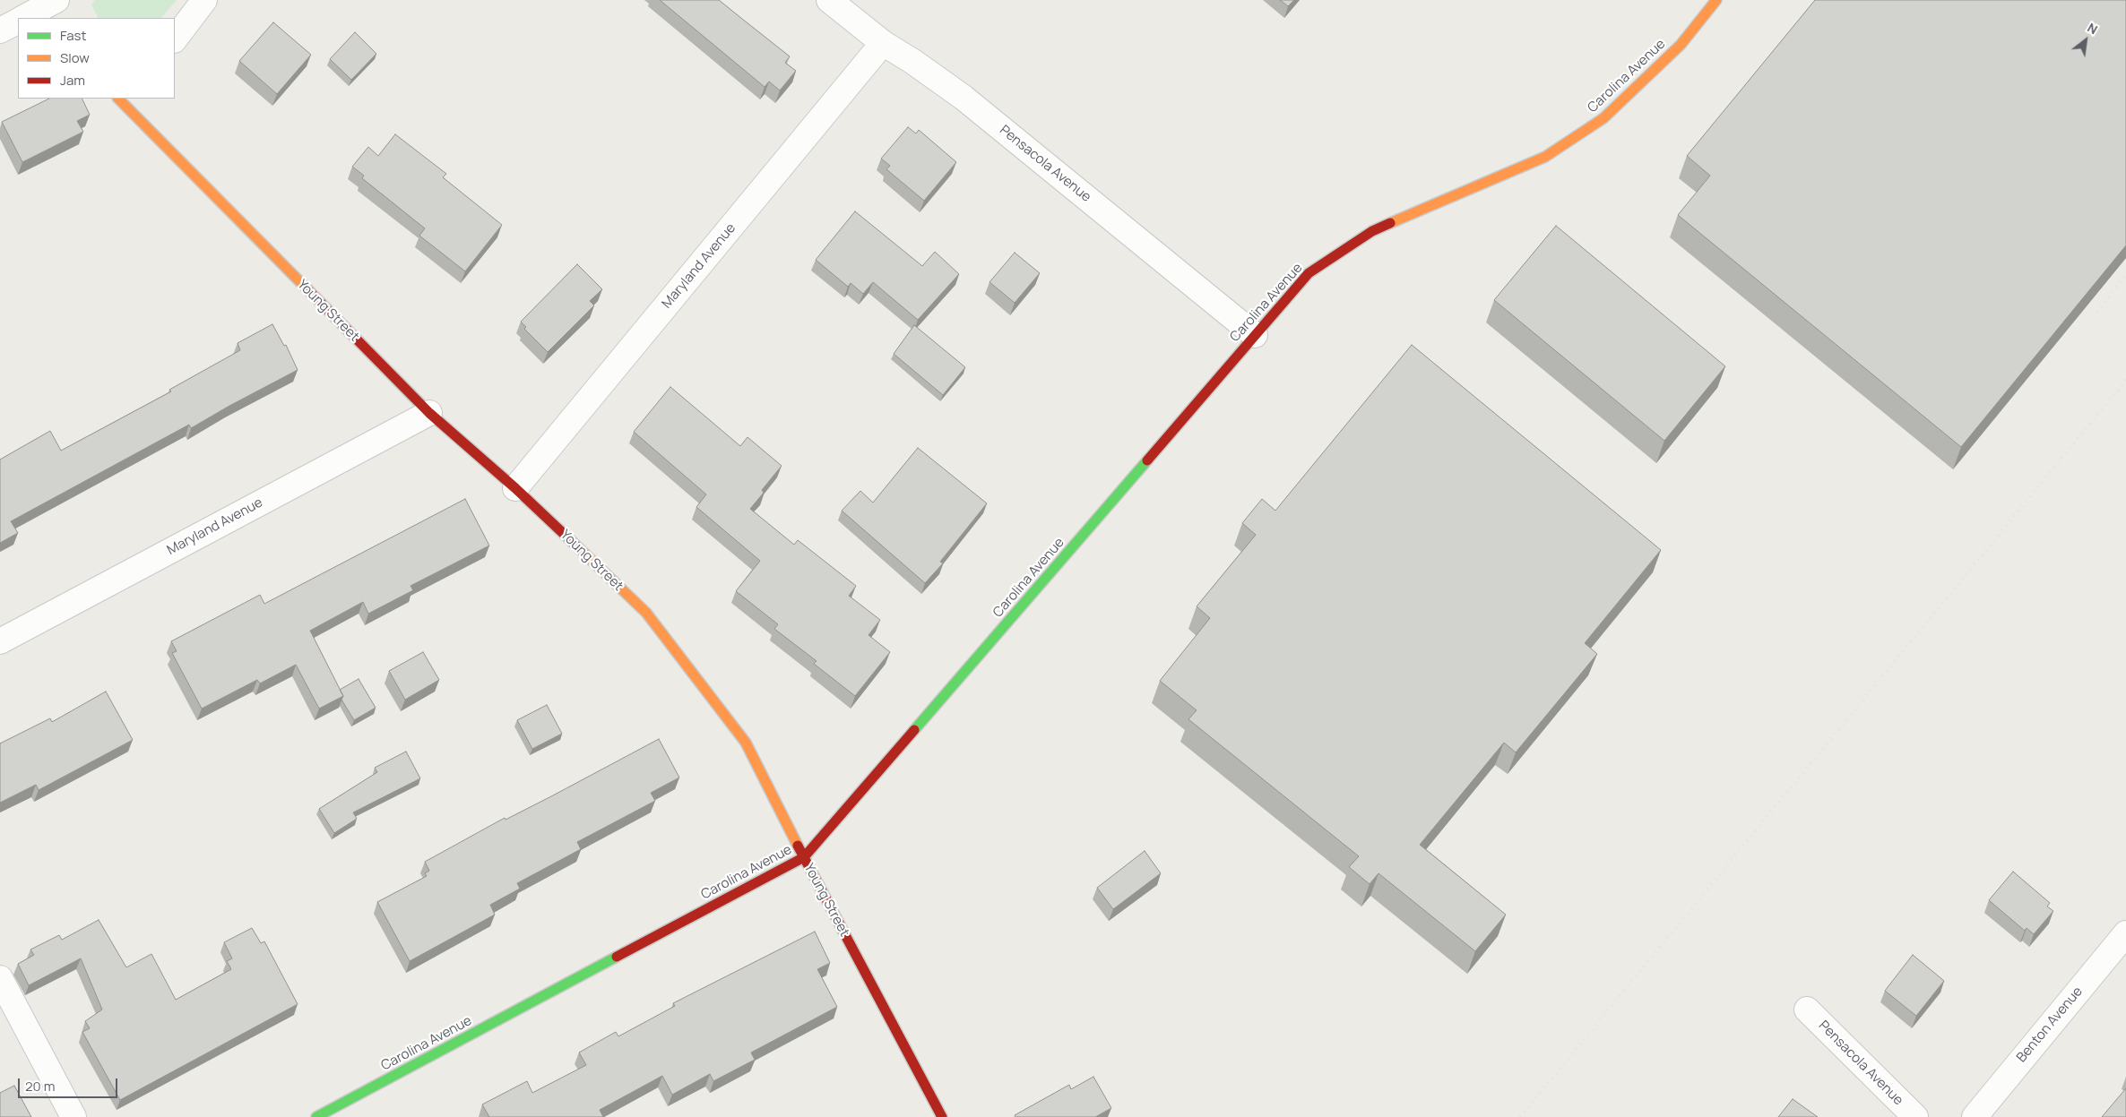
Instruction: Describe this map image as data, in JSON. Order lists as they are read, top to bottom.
{
  "streets": {
    "street": [
      "Carolina Avenue",
      "Pensacola Avenue",
      "Maryland Avenue",
      "Young Street",
      "Benton Avenue"
    ]
  },
  "crossings": [
    ["Carolina Avenue", "Pensacola Avenue"],
    ["Carolina Avenue", "Young Street"],
    ["Pensacola Avenue", "Maryland Avenue"],
    ["Maryland Avenue", "Young Street"]
  ],
  "legend": ["Fast", "Slow", "Jam"],
  "scale_bar": "20 m",
  "north": "top right"
}
